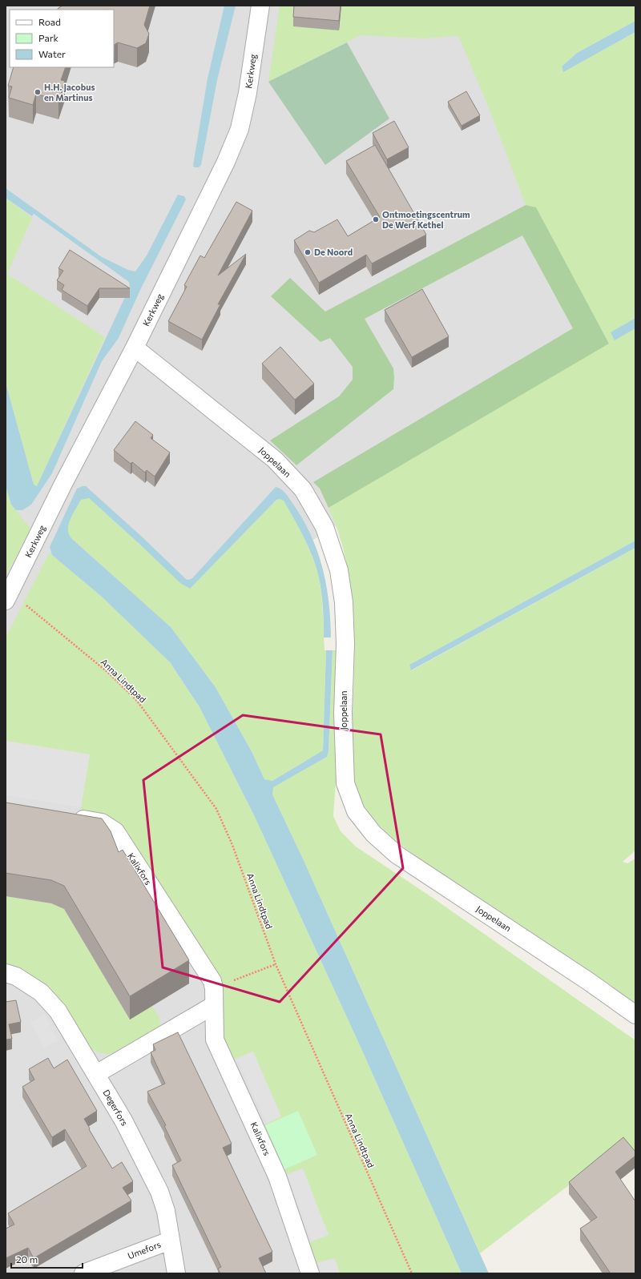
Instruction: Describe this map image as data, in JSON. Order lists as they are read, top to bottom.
{
  "streets": {
    "street": [
      "Kerkweg",
      "Joppelaan",
      "Kalixfors",
      "Degerfors",
      "Umefors"
    ],
    "path": ["Anna Lindtpad"]
  },
  "crossings": [
    ["Kerkweg", "Joppelaan"],
    ["Kerkweg", "Anna Lindtpad"],
    ["Degerfors", "Umefors"]
  ],
  "places": ["H.H. Jacobus en Martinus", "Ontmoetingscentrum De Werf Kethel", "De Noord"],
  "legend": ["Road", "Park", "Water"],
  "scale_bar": "20 m"
}
